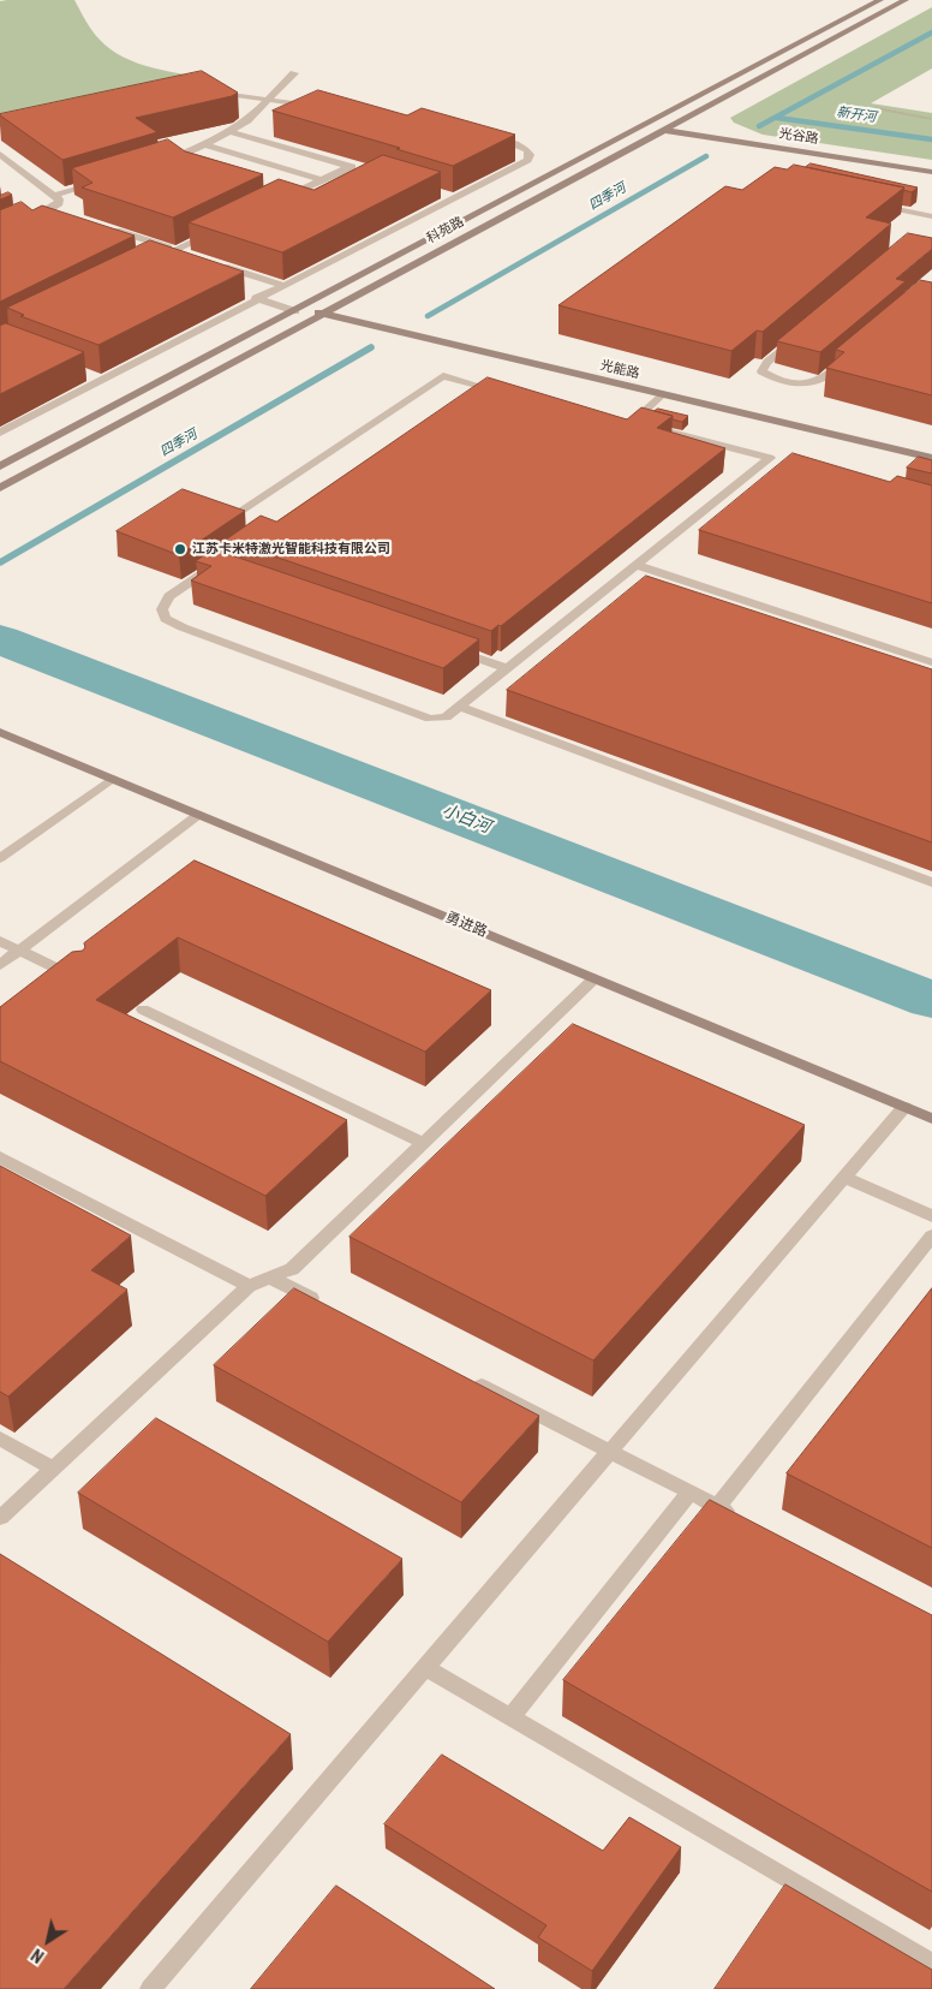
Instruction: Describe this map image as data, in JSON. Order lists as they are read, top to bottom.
{
  "streets": {
    "street": [
      "光谷路",
      "科苑路",
      "光能路",
      "勇进路"
    ]
  },
  "crossings": [
    ["光谷路", "科苑路"],
    ["科苑路", "光能路"]
  ],
  "water": ["新开河", "四季河", "小白河"],
  "places": ["江苏卡米特激光智能科技有限公司"],
  "north": "bottom left"
}
